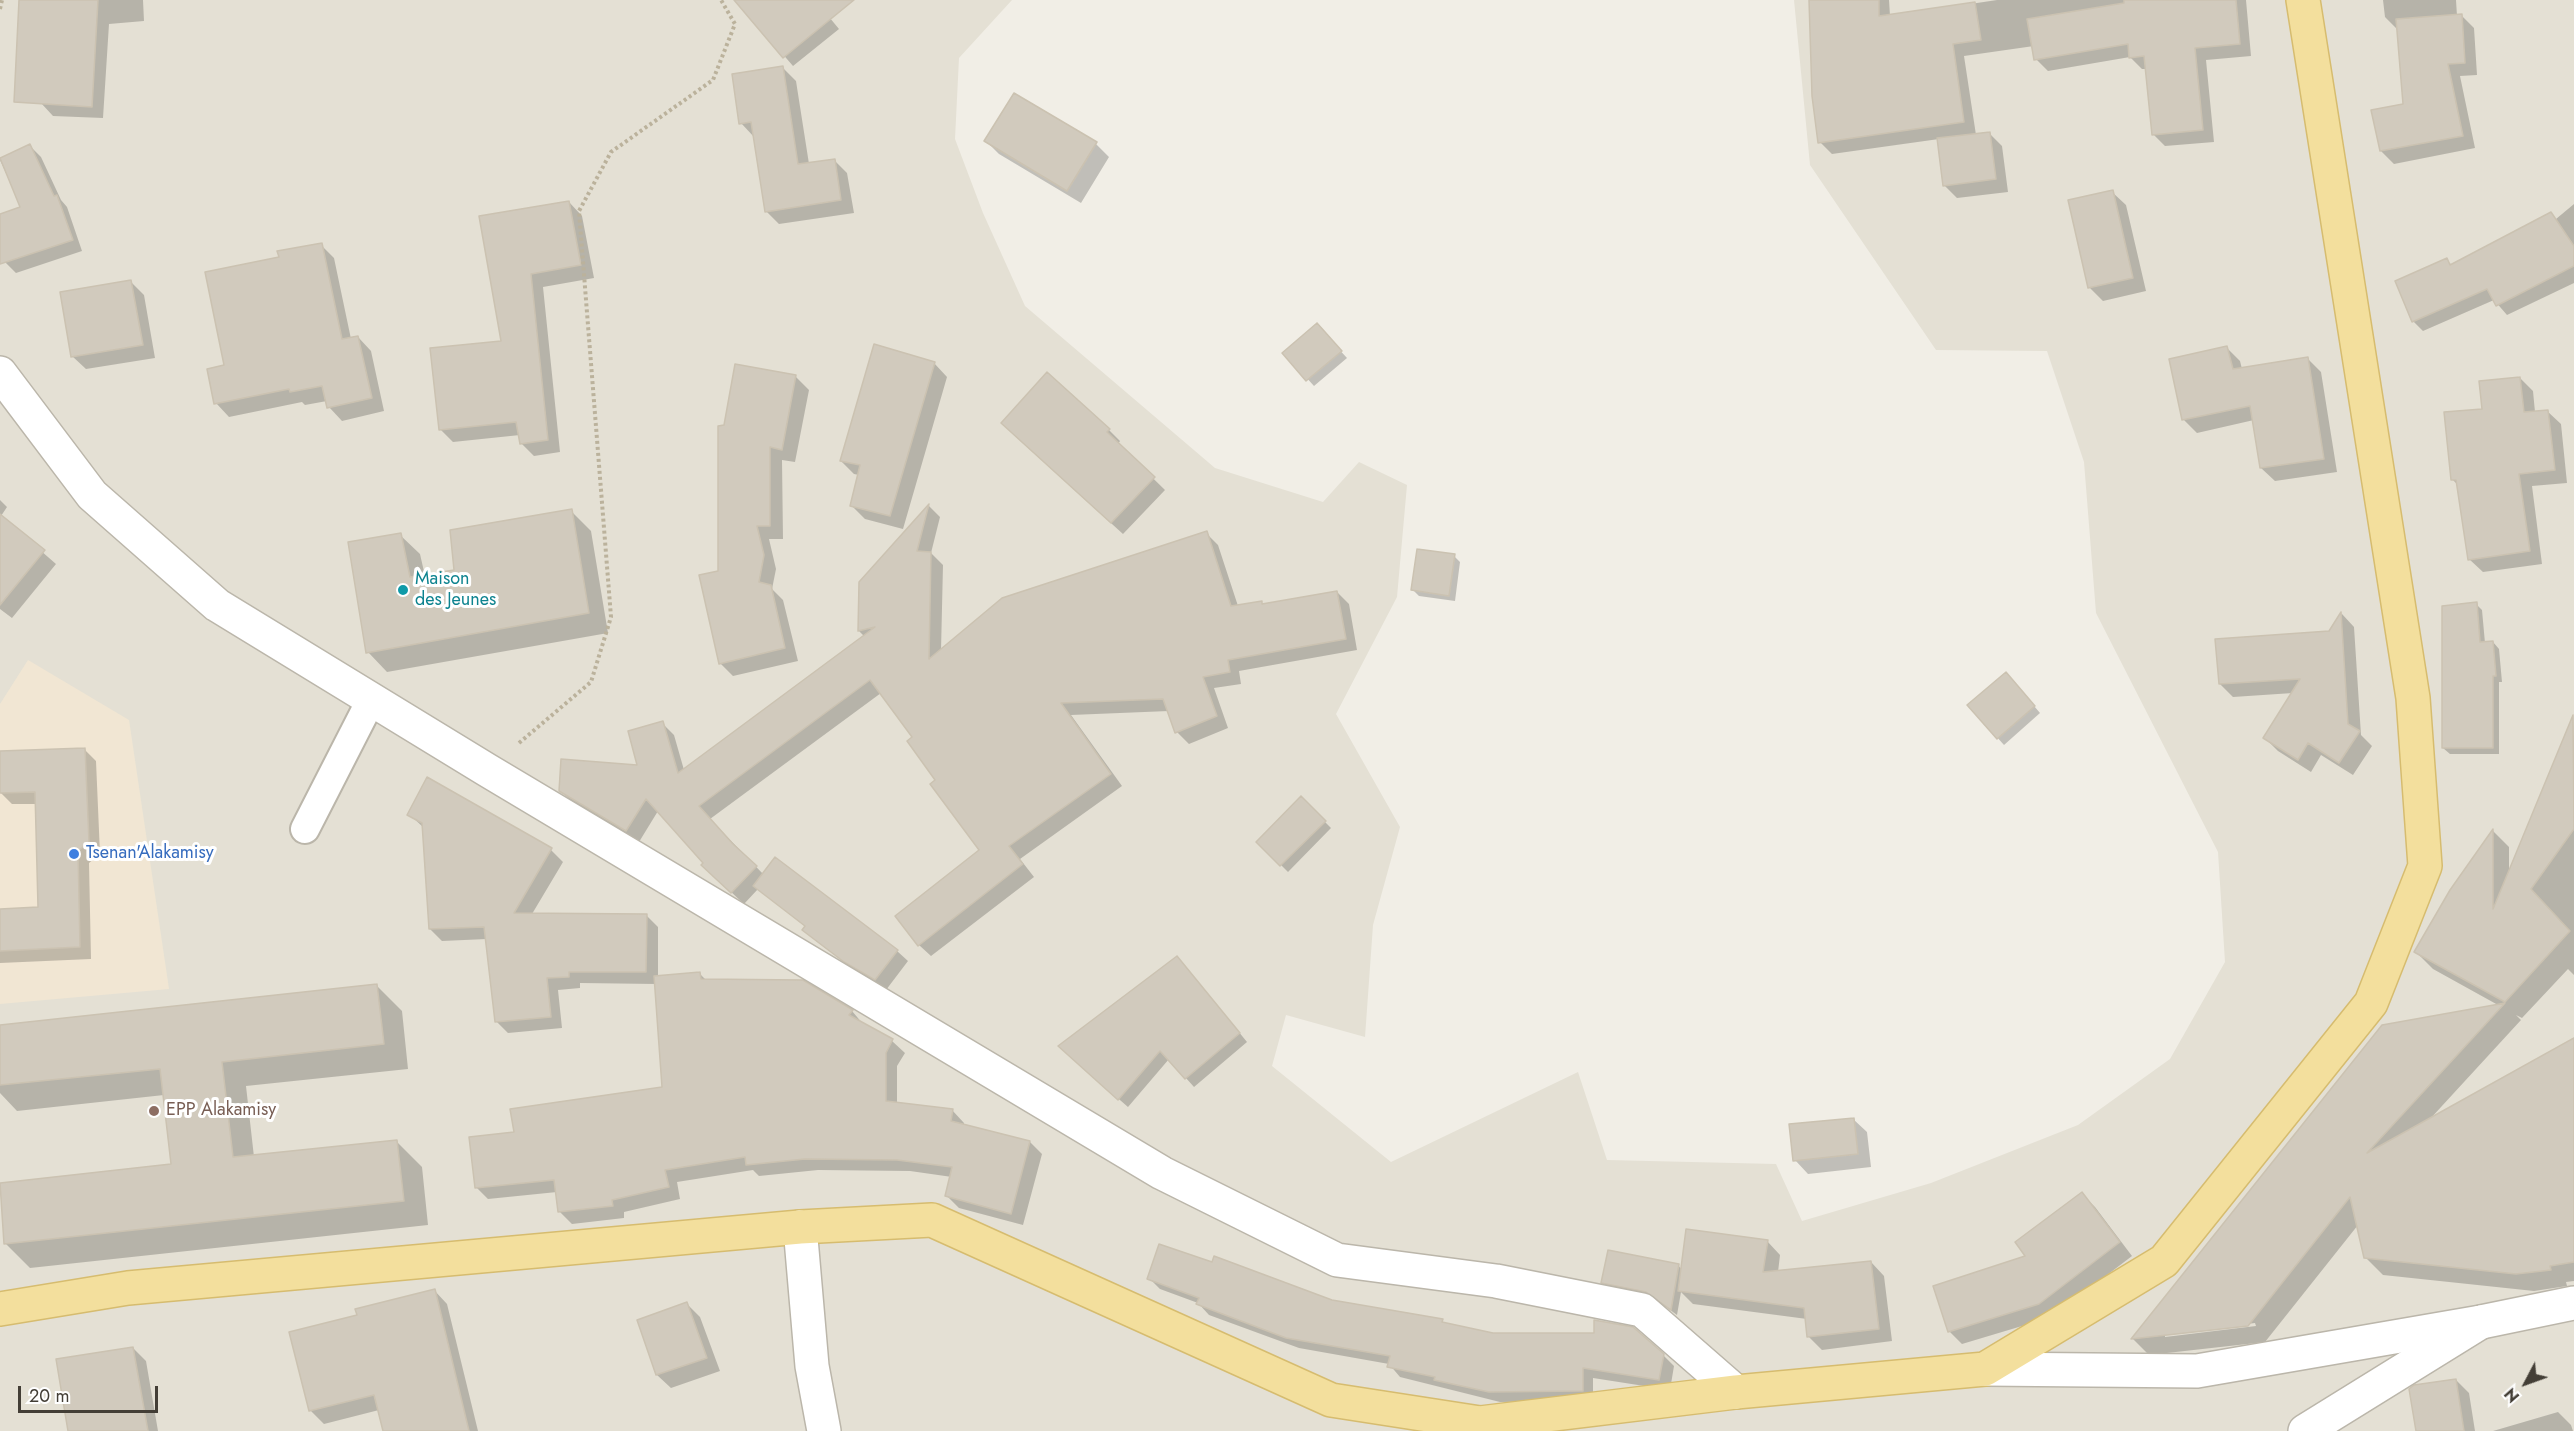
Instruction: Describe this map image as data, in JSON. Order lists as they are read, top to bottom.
{
  "places": ["Maison des Jeunes", "Tsenan'Alakamisy", "EPP Alakamisy"],
  "scale_bar": "20 m",
  "north": "bottom left"
}
